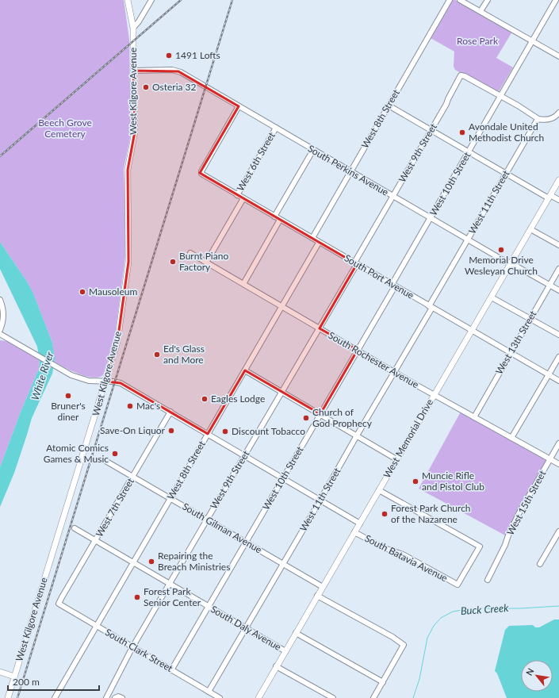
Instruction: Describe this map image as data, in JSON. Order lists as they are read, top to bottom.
{
  "streets": {
    "main road": ["West Kilgore Avenue", "West Memorial Drive"],
    "street": [
      "West 8th Street",
      "West 9th Street",
      "West 6th Street",
      "South Perkins Avenue",
      "West 10th Street",
      "West 11th Street",
      "South Port Avenue",
      "West 13th Street",
      "South Rochester Avenue",
      "West 15th Street",
      "West 7th Street",
      "South Gilman Avenue",
      "South Batavia Avenue",
      "South Daly Avenue",
      "South Clark Street"
    ]
  },
  "crossings": [
    ["West Kilgore Avenue", "South Perkins Avenue"],
    ["West Kilgore Avenue", "South Batavia Avenue"],
    ["West 8th Street", "South Perkins Avenue"],
    ["West 8th Street", "South Port Avenue"],
    ["West 8th Street", "South Rochester Avenue"],
    ["West 8th Street", "South Gilman Avenue"],
    ["West 8th Street", "South Batavia Avenue"],
    ["West 8th Street", "South Daly Avenue"],
    ["West 8th Street", "South Clark Street"],
    ["West 9th Street", "South Perkins Avenue"],
    ["West 9th Street", "West 10th Street"],
    ["West 9th Street", "South Port Avenue"],
    ["West 9th Street", "South Rochester Avenue"],
    ["West 9th Street", "South Gilman Avenue"],
    ["West 9th Street", "South Batavia Avenue"],
    ["West 9th Street", "South Daly Avenue"],
    ["West 9th Street", "South Clark Street"],
    ["West 6th Street", "South Perkins Avenue"],
    ["West 6th Street", "South Port Avenue"],
    ["West 6th Street", "South Rochester Avenue"],
    ["South Perkins Avenue", "West 10th Street"],
    ["South Perkins Avenue", "West 11th Street"],
    ["South Perkins Avenue", "South Port Avenue"],
    ["South Perkins Avenue", "West 13th Street"],
    ["South Perkins Avenue", "West Memorial Drive"],
    ["West 10th Street", "South Port Avenue"],
    ["West 10th Street", "South Rochester Avenue"],
    ["West 10th Street", "South Gilman Avenue"],
    ["West 10th Street", "South Batavia Avenue"],
    ["West 10th Street", "South Daly Avenue"],
    ["West 10th Street", "South Clark Street"],
    ["West 11th Street", "South Port Avenue"],
    ["West 11th Street", "South Rochester Avenue"],
    ["West 11th Street", "South Gilman Avenue"],
    ["West 11th Street", "South Batavia Avenue"],
    ["West 11th Street", "South Daly Avenue"],
    ["West 11th Street", "South Clark Street"],
    ["South Port Avenue", "West 13th Street"],
    ["South Port Avenue", "West Memorial Drive"],
    ["West 13th Street", "South Rochester Avenue"],
    ["South Rochester Avenue", "West Memorial Drive"],
    ["South Rochester Avenue", "West 15th Street"],
    ["West Memorial Drive", "South Gilman Avenue"],
    ["West Memorial Drive", "South Batavia Avenue"],
    ["West Memorial Drive", "South Daly Avenue"],
    ["West 7th Street", "South Gilman Avenue"],
    ["West 7th Street", "South Batavia Avenue"],
    ["West 7th Street", "South Daly Avenue"],
    ["West 7th Street", "South Clark Street"]
  ],
  "water": ["White River", "Buck Creek"],
  "parks": ["Rose Park", "Beech Grove Cemetery"],
  "places": [
    "1491 Lofts",
    "Osteria 32",
    "Avondale United Methodist Church",
    "Memorial Drive Wesleyan Church",
    "Burnt Piano Factory",
    "Mausoleum",
    "Ed's Glass and More",
    "Bruner's diner",
    "Eagles Lodge",
    "Mac's",
    "Church of God Prophecy",
    "Save-On Liquor",
    "Discount Tobacco",
    "Atomic Comics Games & Music",
    "Muncie Rifle and Pistol Club",
    "Forest Park Church of the Nazarene",
    "Repairing the Breach Ministries",
    "Forest Park Senior Center"
  ],
  "scale_bar": "200 m",
  "north": "top left"
}
